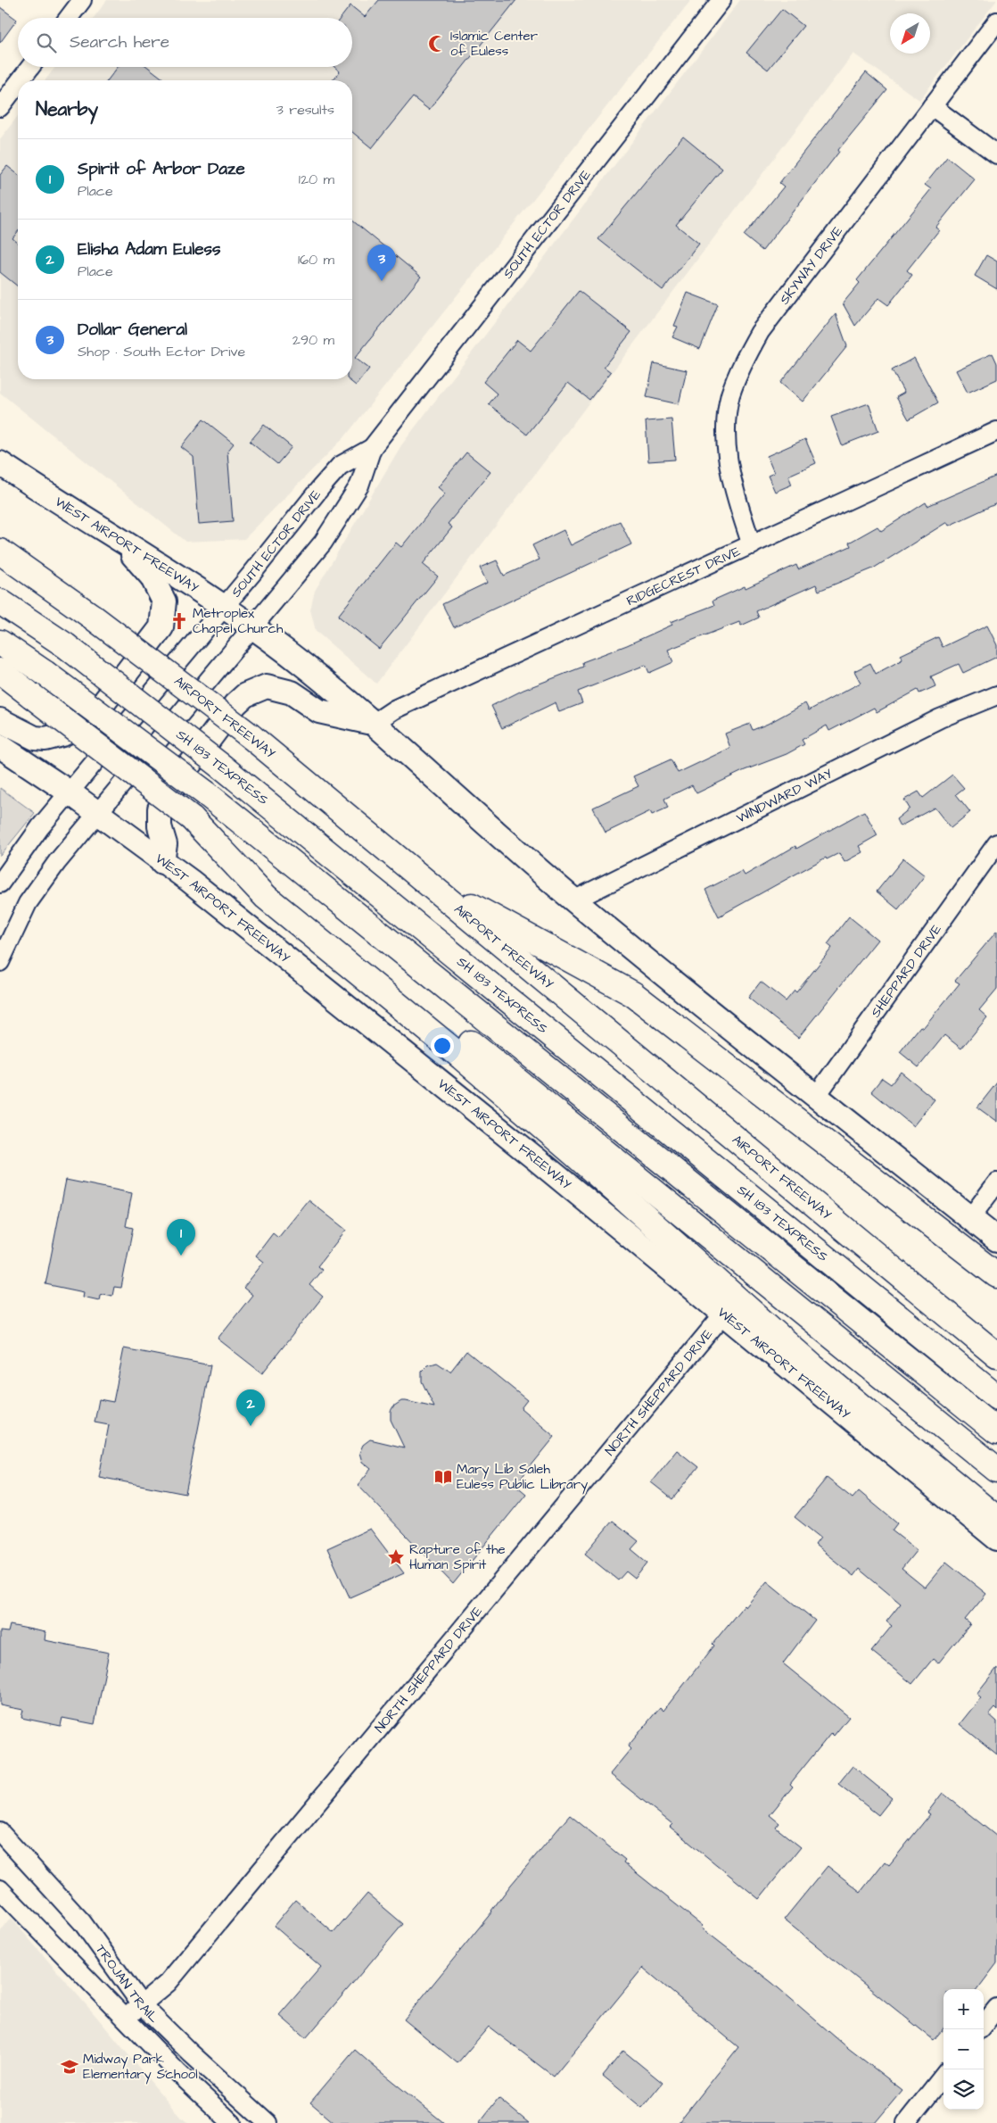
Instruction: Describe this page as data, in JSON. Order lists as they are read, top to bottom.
{
  "streets": {
    "highway": ["AIRPORT FREEWAY", "SH 183 TEXPRESS"],
    "main road": ["WEST AIRPORT FREEWAY"],
    "street": [
      "SOUTH ECTOR DRIVE",
      "SKYWAY DRIVE",
      "RIDGECREST DRIVE",
      "WINDWARD WAY",
      "SHEPPARD DRIVE",
      "NORTH SHEPPARD DRIVE",
      "TROJAN TRAIL"
    ]
  },
  "crossings": [
    ["SOUTH ECTOR DRIVE", "WEST AIRPORT FREEWAY"],
    ["SKYWAY DRIVE", "RIDGECREST DRIVE"],
    ["WEST AIRPORT FREEWAY", "RIDGECREST DRIVE"],
    ["WEST AIRPORT FREEWAY", "WINDWARD WAY"],
    ["WEST AIRPORT FREEWAY", "SHEPPARD DRIVE"],
    ["WEST AIRPORT FREEWAY", "NORTH SHEPPARD DRIVE"],
    ["NORTH SHEPPARD DRIVE", "TROJAN TRAIL"]
  ],
  "places": {
    "mosque": ["Islamic Center of Euless"],
    "church": ["Metroplex Chapel Church"],
    "library": ["Mary Lib Saleh Euless Public Library"],
    "place": ["Rapture of the Human Spirit"],
    "school or university": ["Midway Park Elementary School"]
  },
  "north": "bottom left",
  "page": {
    "search": "Search here",
    "heading": ["Nearby", "3 results"],
    "list": [
      {
        "mark": "1",
        "name": "Spirit of Arbor Daze",
        "note": "Place",
        "value": "120 m"
      },
      {
        "mark": "2",
        "name": "Elisha Adam Euless",
        "note": "Place",
        "value": "160 m"
      },
      {
        "mark": "3",
        "name": "Dollar General",
        "note": "Shop · South Ector Drive",
        "value": "290 m"
      }
    ],
    "pins": ["3", "1", "2"],
    "map_buttons": ["+", "−"]
  }
}
